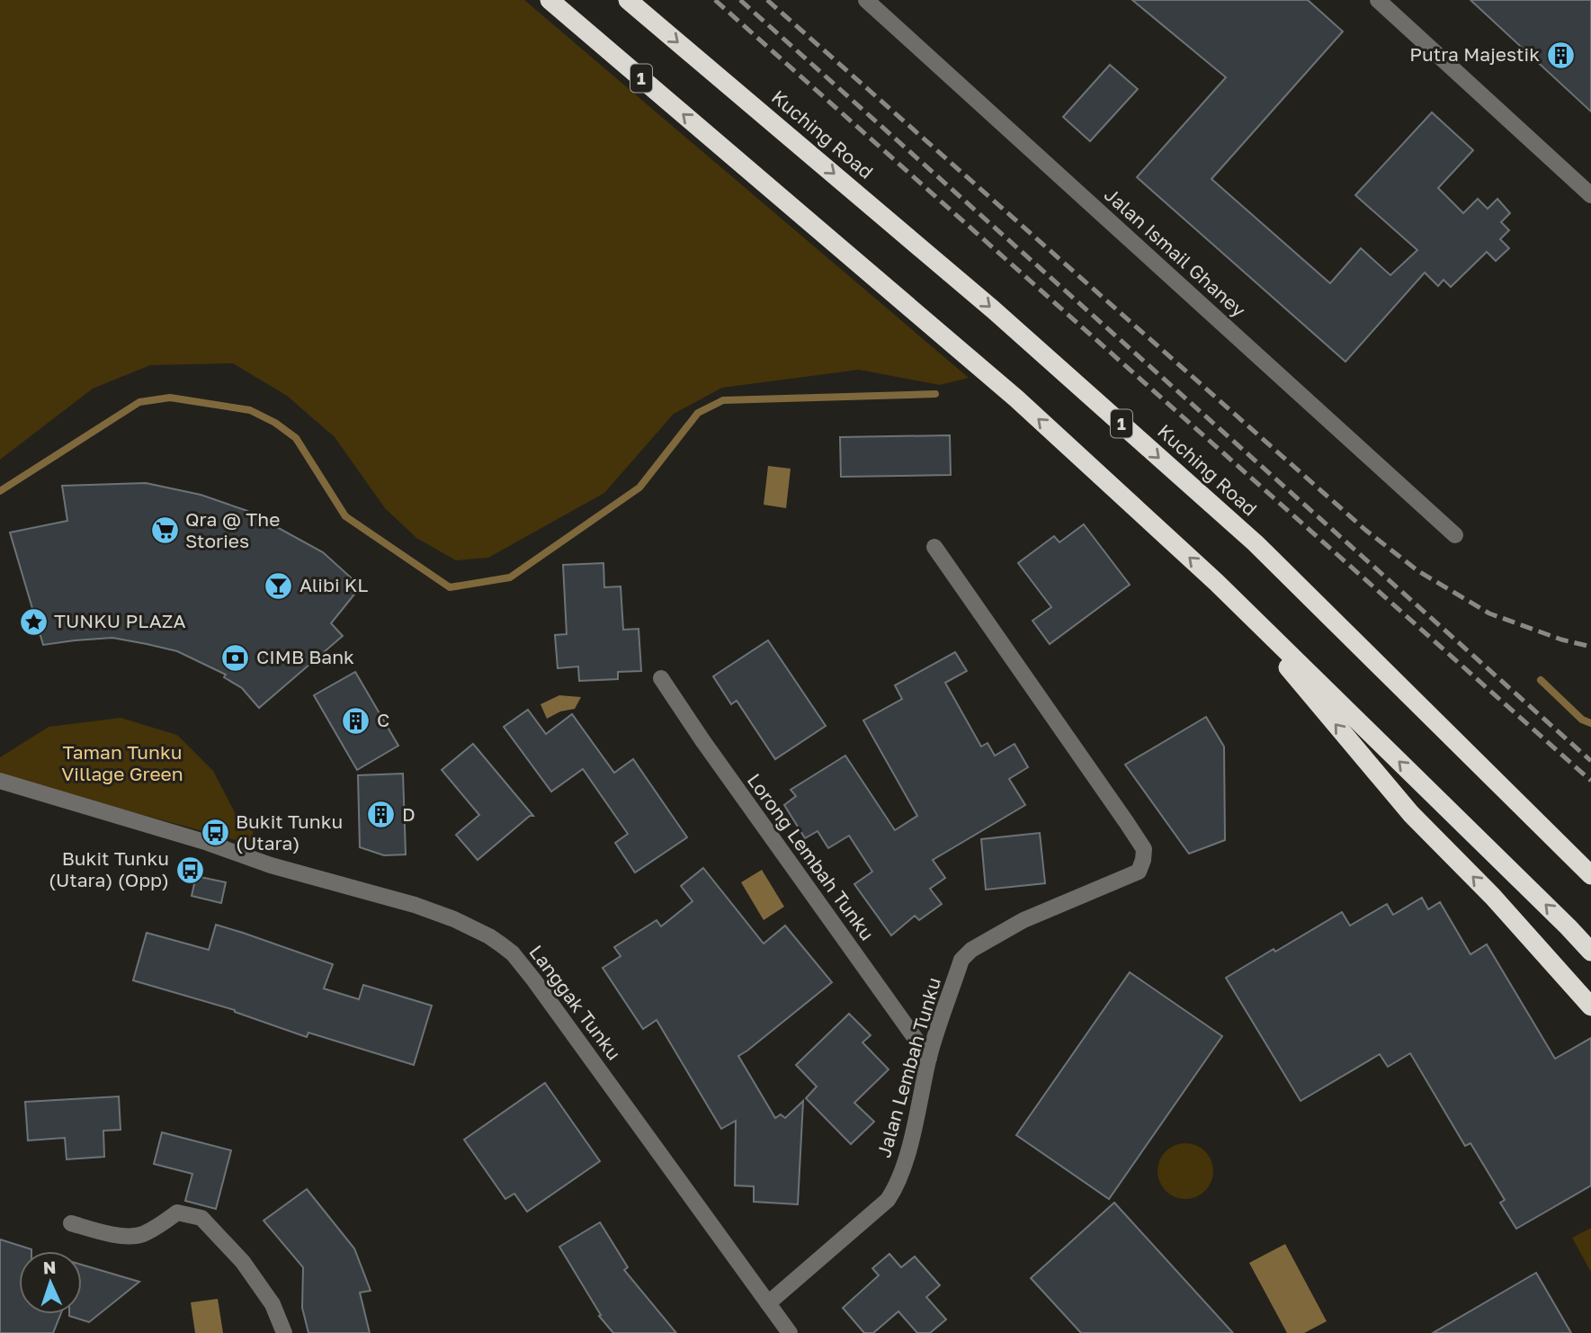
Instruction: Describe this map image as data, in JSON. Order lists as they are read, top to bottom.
{
  "streets": {
    "highway": ["1", "Kuching Road"],
    "street": [
      "Jalan Ismail Ghaney",
      "Lorong Lembah Tunku",
      "Langgak Tunku",
      "Jalan Lembah Tunku"
    ]
  },
  "crossings": [
    ["Lorong Lembah Tunku", "Jalan Lembah Tunku"],
    ["Langgak Tunku", "Jalan Lembah Tunku"]
  ],
  "parks": ["Taman Tunku Village Green"],
  "places": {
    "building": ["Putra Majestik", "C", "D"],
    "supermarket": ["Qra @ The Stories"],
    "bar": ["Alibi KL"],
    "place": ["TUNKU PLAZA"],
    "bank": ["CIMB Bank"],
    "bus stop": ["Bukit Tunku (Utara)", "Bukit Tunku (Utara) (Opp)"]
  },
  "north": "top"
}
